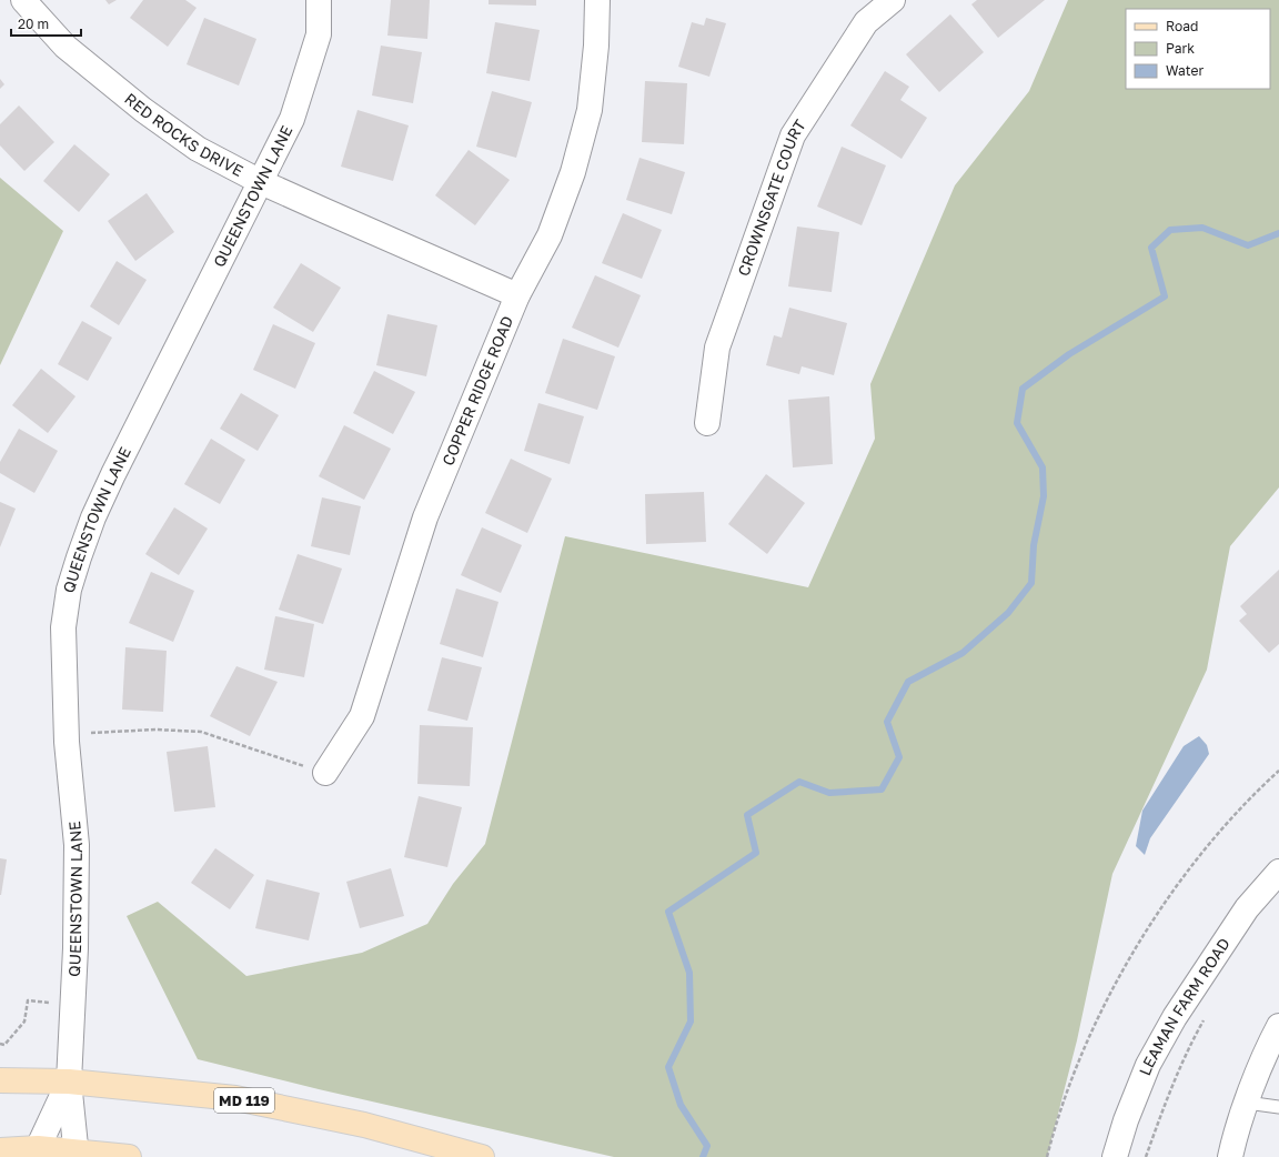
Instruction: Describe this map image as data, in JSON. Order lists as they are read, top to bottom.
{
  "streets": {
    "main road": ["MD 119"],
    "street": [
      "RED ROCKS DRIVE",
      "QUEENSTOWN LANE",
      "CROWNSGATE COURT",
      "COPPER RIDGE ROAD",
      "LEAMAN FARM ROAD"
    ]
  },
  "crossings": [
    ["RED ROCKS DRIVE", "QUEENSTOWN LANE"],
    ["RED ROCKS DRIVE", "COPPER RIDGE ROAD"],
    ["QUEENSTOWN LANE", "MD 119"]
  ],
  "legend": ["Road", "Park", "Water"],
  "scale_bar": "20 m"
}
